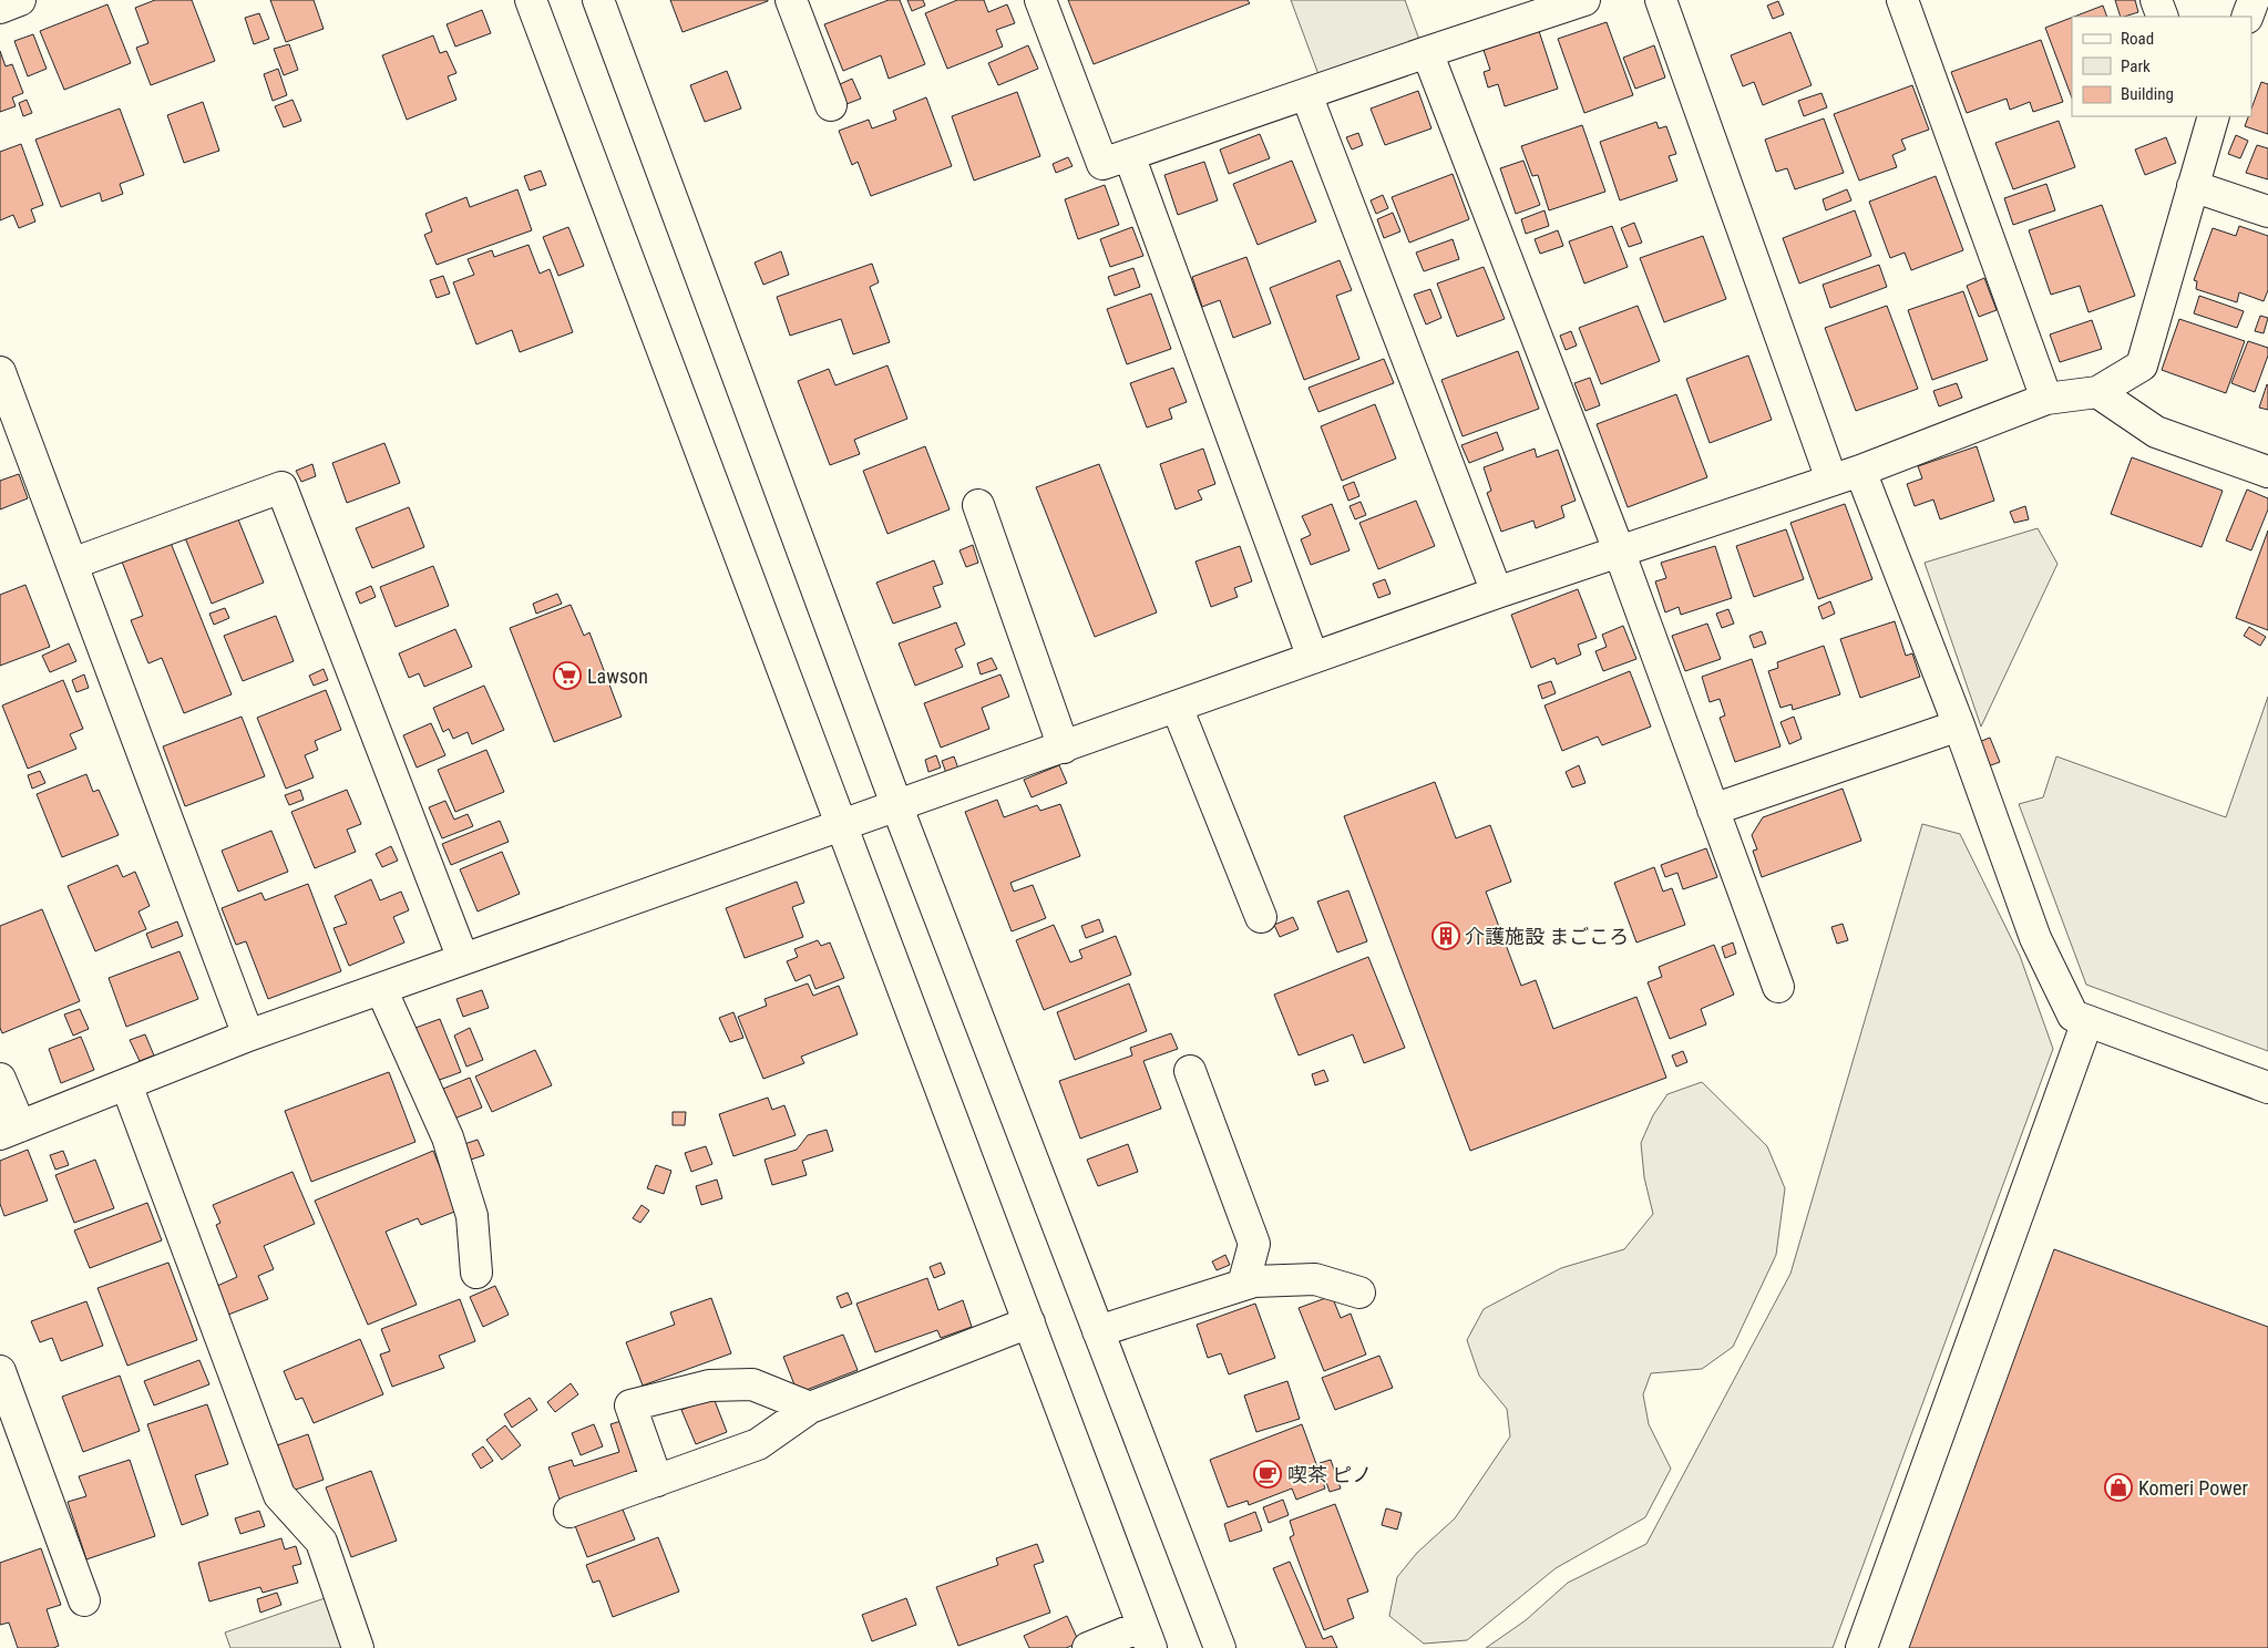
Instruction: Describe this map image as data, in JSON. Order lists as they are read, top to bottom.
{
  "places": {
    "supermarket": ["Lawson"],
    "building": ["介護施設 まごころ"],
    "cafe": ["喫茶 ピノ"],
    "shop": ["Komeri Power"]
  },
  "legend": ["Road", "Park", "Building"]
}
